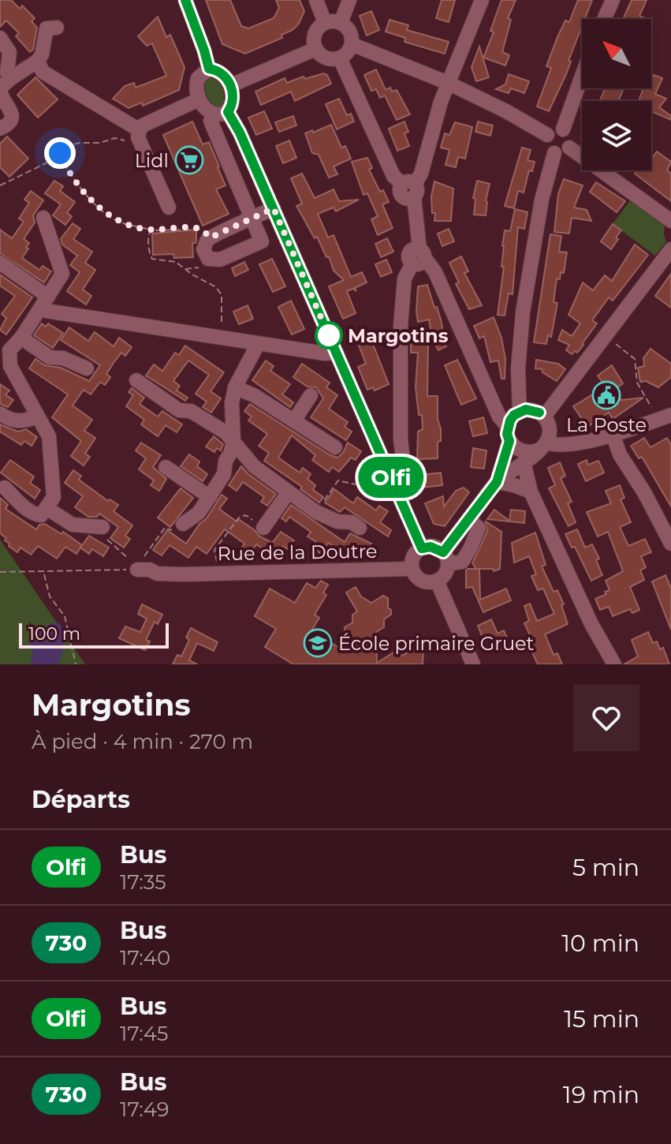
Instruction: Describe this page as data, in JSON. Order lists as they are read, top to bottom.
{
  "streets": {
    "street": ["Rue de la Doutre"]
  },
  "places": {
    "supermarket": ["Lidl"],
    "other": ["Margotins"],
    "public building": ["La Poste"],
    "school or university": ["École primaire Gruet"]
  },
  "lines": ["bus line Olfi"],
  "scale_bar": "100 m",
  "north": "top left",
  "page": {
    "on_map": "Olfi",
    "scale": "100 m",
    "heading": [
      ["Margotins", "À pied · 4 min · 270 m"],
      "Départs"
    ],
    "list": [
      {
        "mark": "Olfi",
        "name": "Bus",
        "note": "17:35",
        "value": "5 min"
      },
      {
        "mark": "730",
        "name": "Bus",
        "note": "17:40",
        "value": "10 min"
      },
      {
        "mark": "Olfi",
        "name": "Bus",
        "note": "17:45",
        "value": "15 min"
      },
      {
        "mark": "730",
        "name": "Bus",
        "note": "17:49",
        "value": "19 min"
      }
    ]
  }
}
